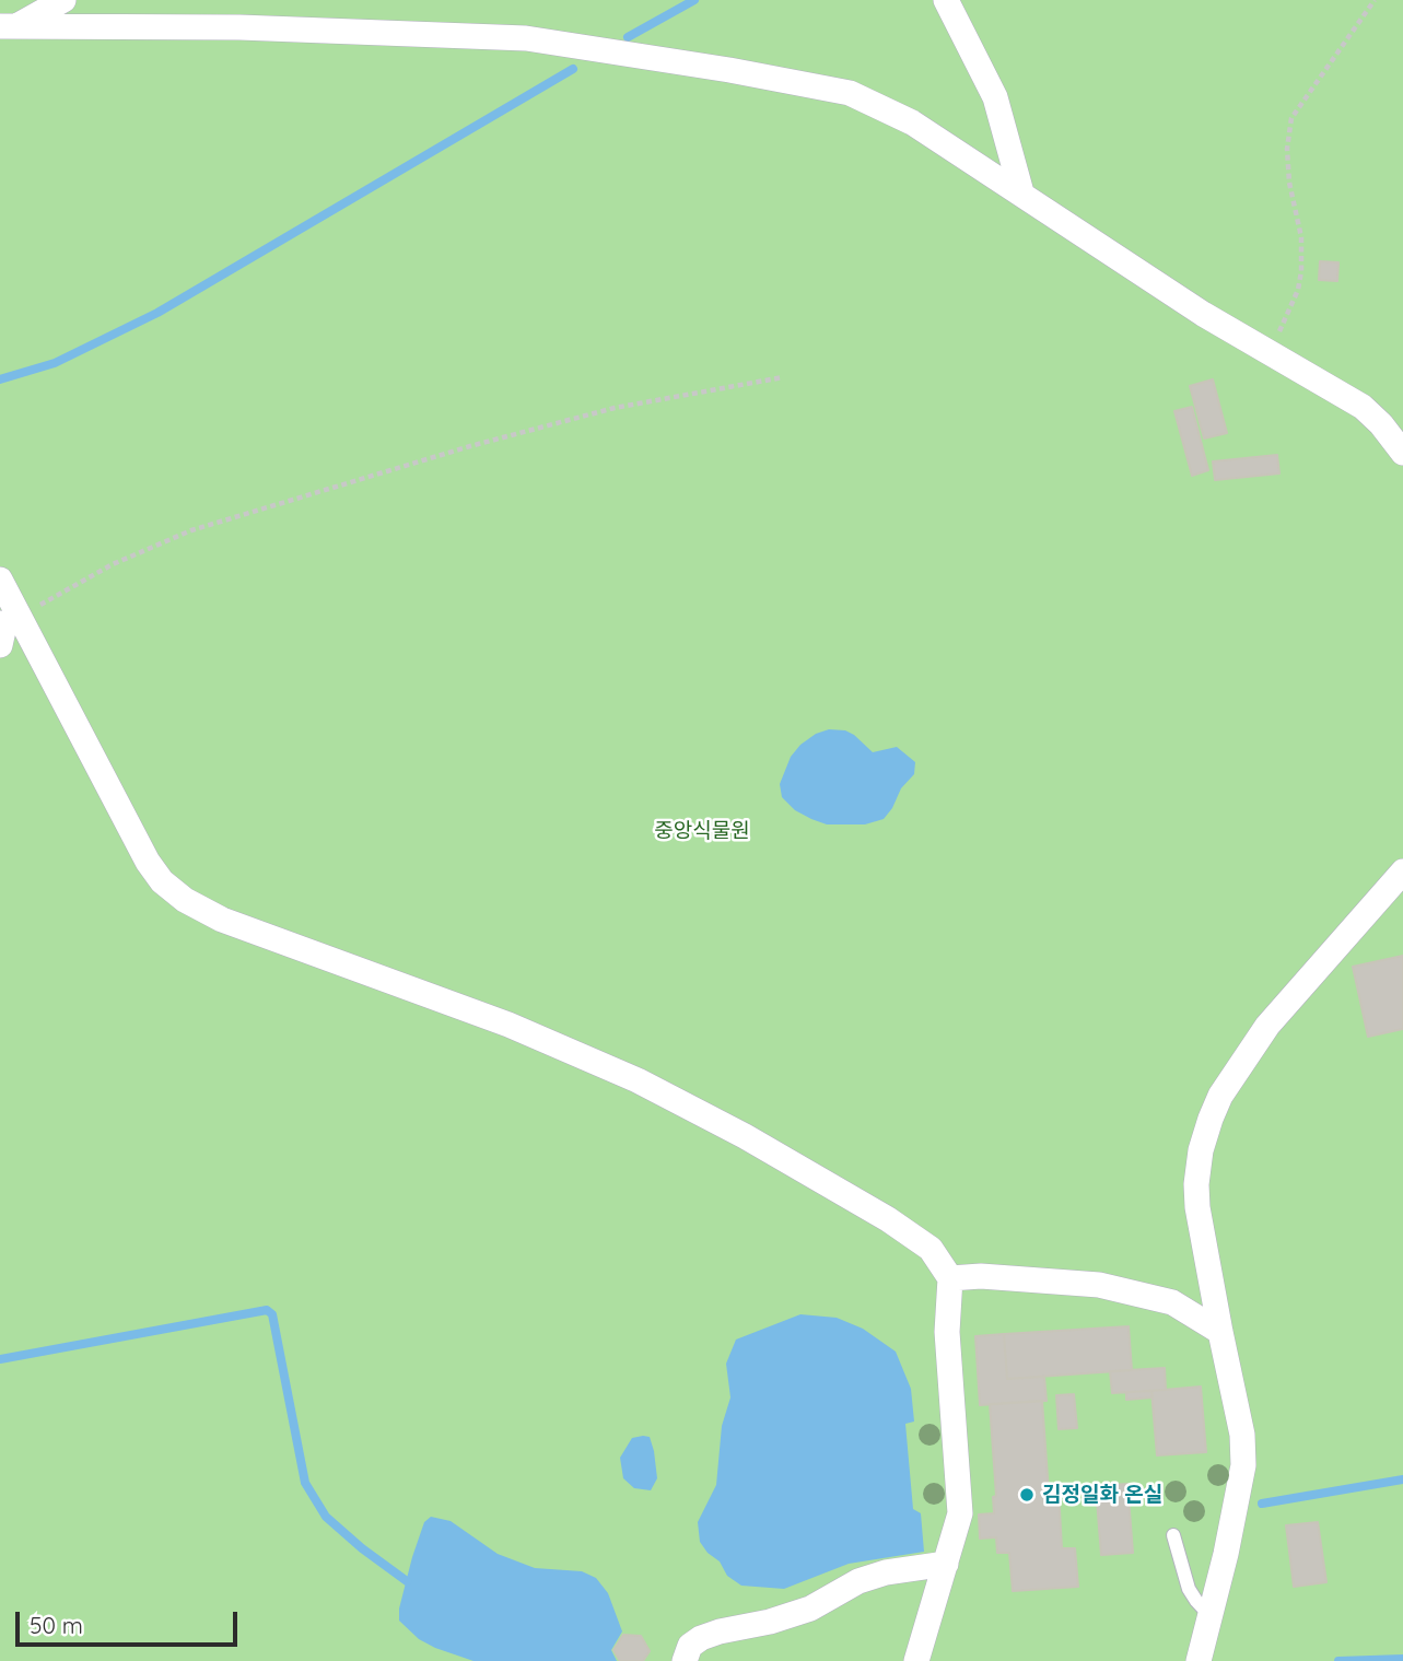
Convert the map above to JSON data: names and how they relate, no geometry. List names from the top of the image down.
{
  "parks": ["중앙식물원"],
  "places": ["김정일화 온실"],
  "scale_bar": "50 m"
}
